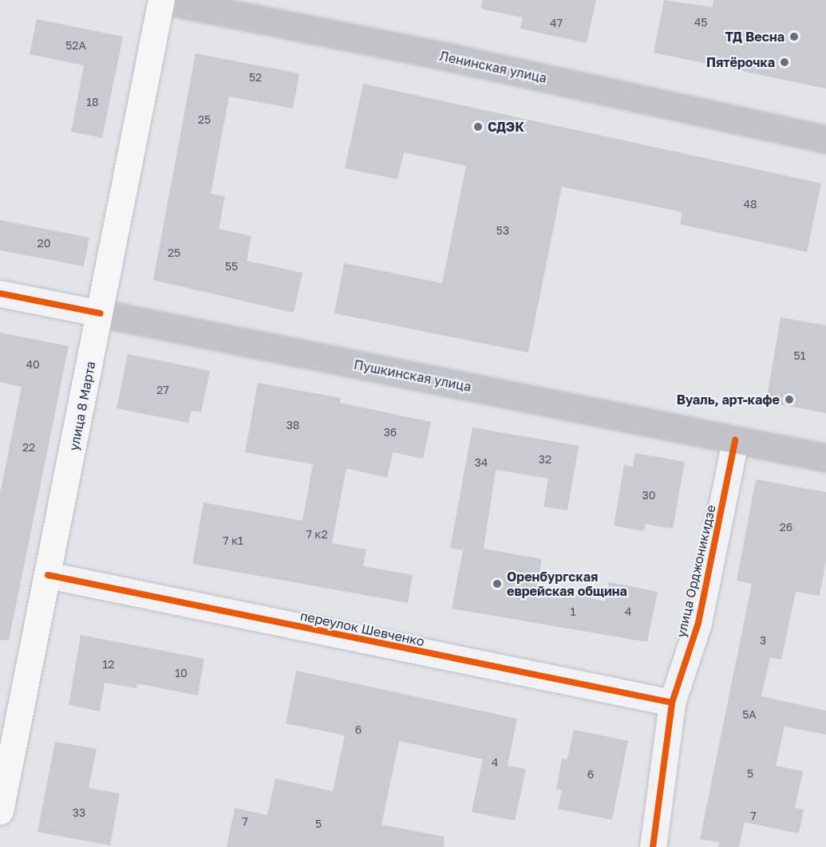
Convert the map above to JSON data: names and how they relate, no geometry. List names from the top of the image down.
{
  "streets": {
    "main road": ["Ленинская улица", "Пушкинская улица", "улица 8 Марта"],
    "street": ["улица Орджоникидзе", "переулок Шевченко"]
  },
  "crossings": [
    ["Ленинская улица", "улица 8 Марта"],
    ["Пушкинская улица", "улица 8 Марта"],
    ["Пушкинская улица", "улица Орджоникидзе"],
    ["улица 8 Марта", "переулок Шевченко"],
    ["улица Орджоникидзе", "переулок Шевченко"]
  ],
  "places": [
    "ТД Весна",
    "Пятёрочка",
    "СДЭК",
    "Вуаль, арт-кафе",
    "Оренбургская еврейская община"
  ],
  "house_numbers": [
    "45",
    "47",
    "52А",
    "52",
    "18",
    "25",
    "48",
    "53",
    "20",
    "25",
    "55",
    "51",
    "40",
    "27",
    "38",
    "36",
    "22",
    "32",
    "34",
    "30",
    "26",
    "7 к2",
    "7 к1",
    "1",
    "4",
    "3",
    "12",
    "10",
    "5А",
    "6",
    "4",
    "5",
    "6",
    "33",
    "7",
    "7",
    "5"
  ]
}
